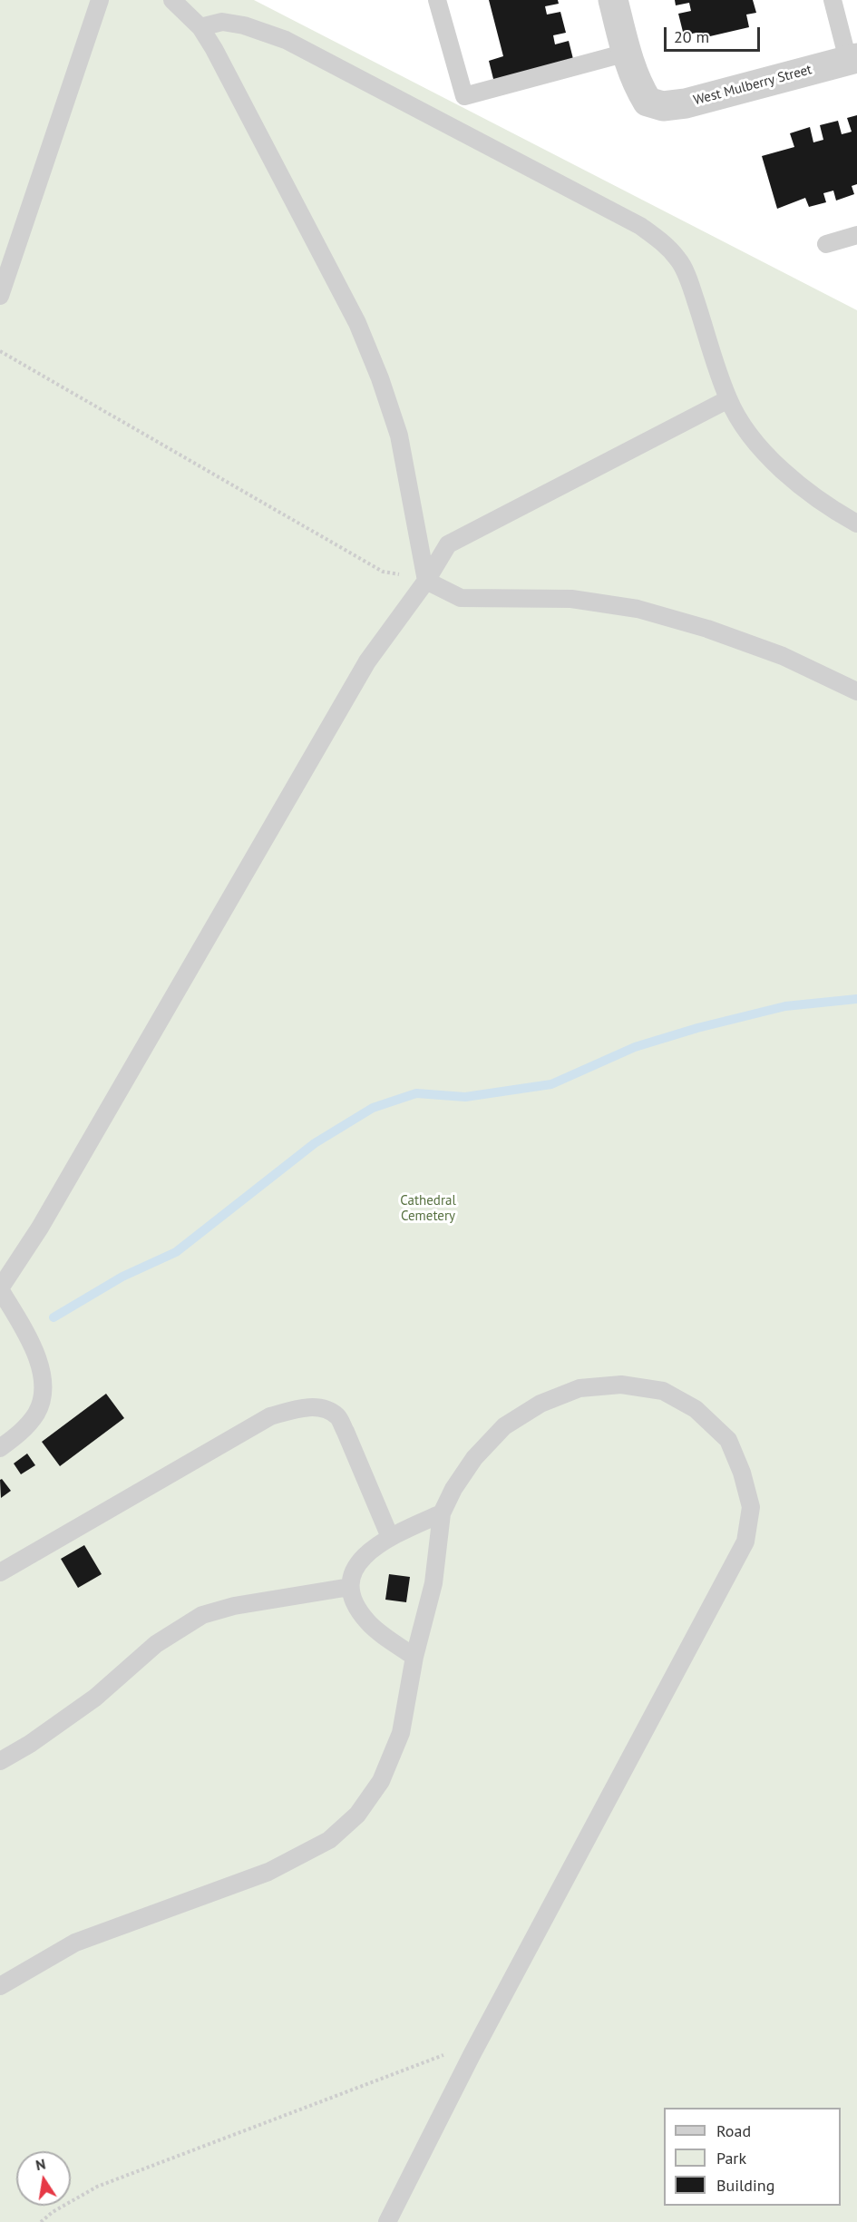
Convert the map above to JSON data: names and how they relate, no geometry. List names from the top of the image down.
{
  "streets": {
    "street": ["West Mulberry Street"]
  },
  "parks": ["Cathedral Cemetery"],
  "legend": ["Road", "Park", "Building"],
  "scale_bar": "20 m",
  "north": "top"
}
